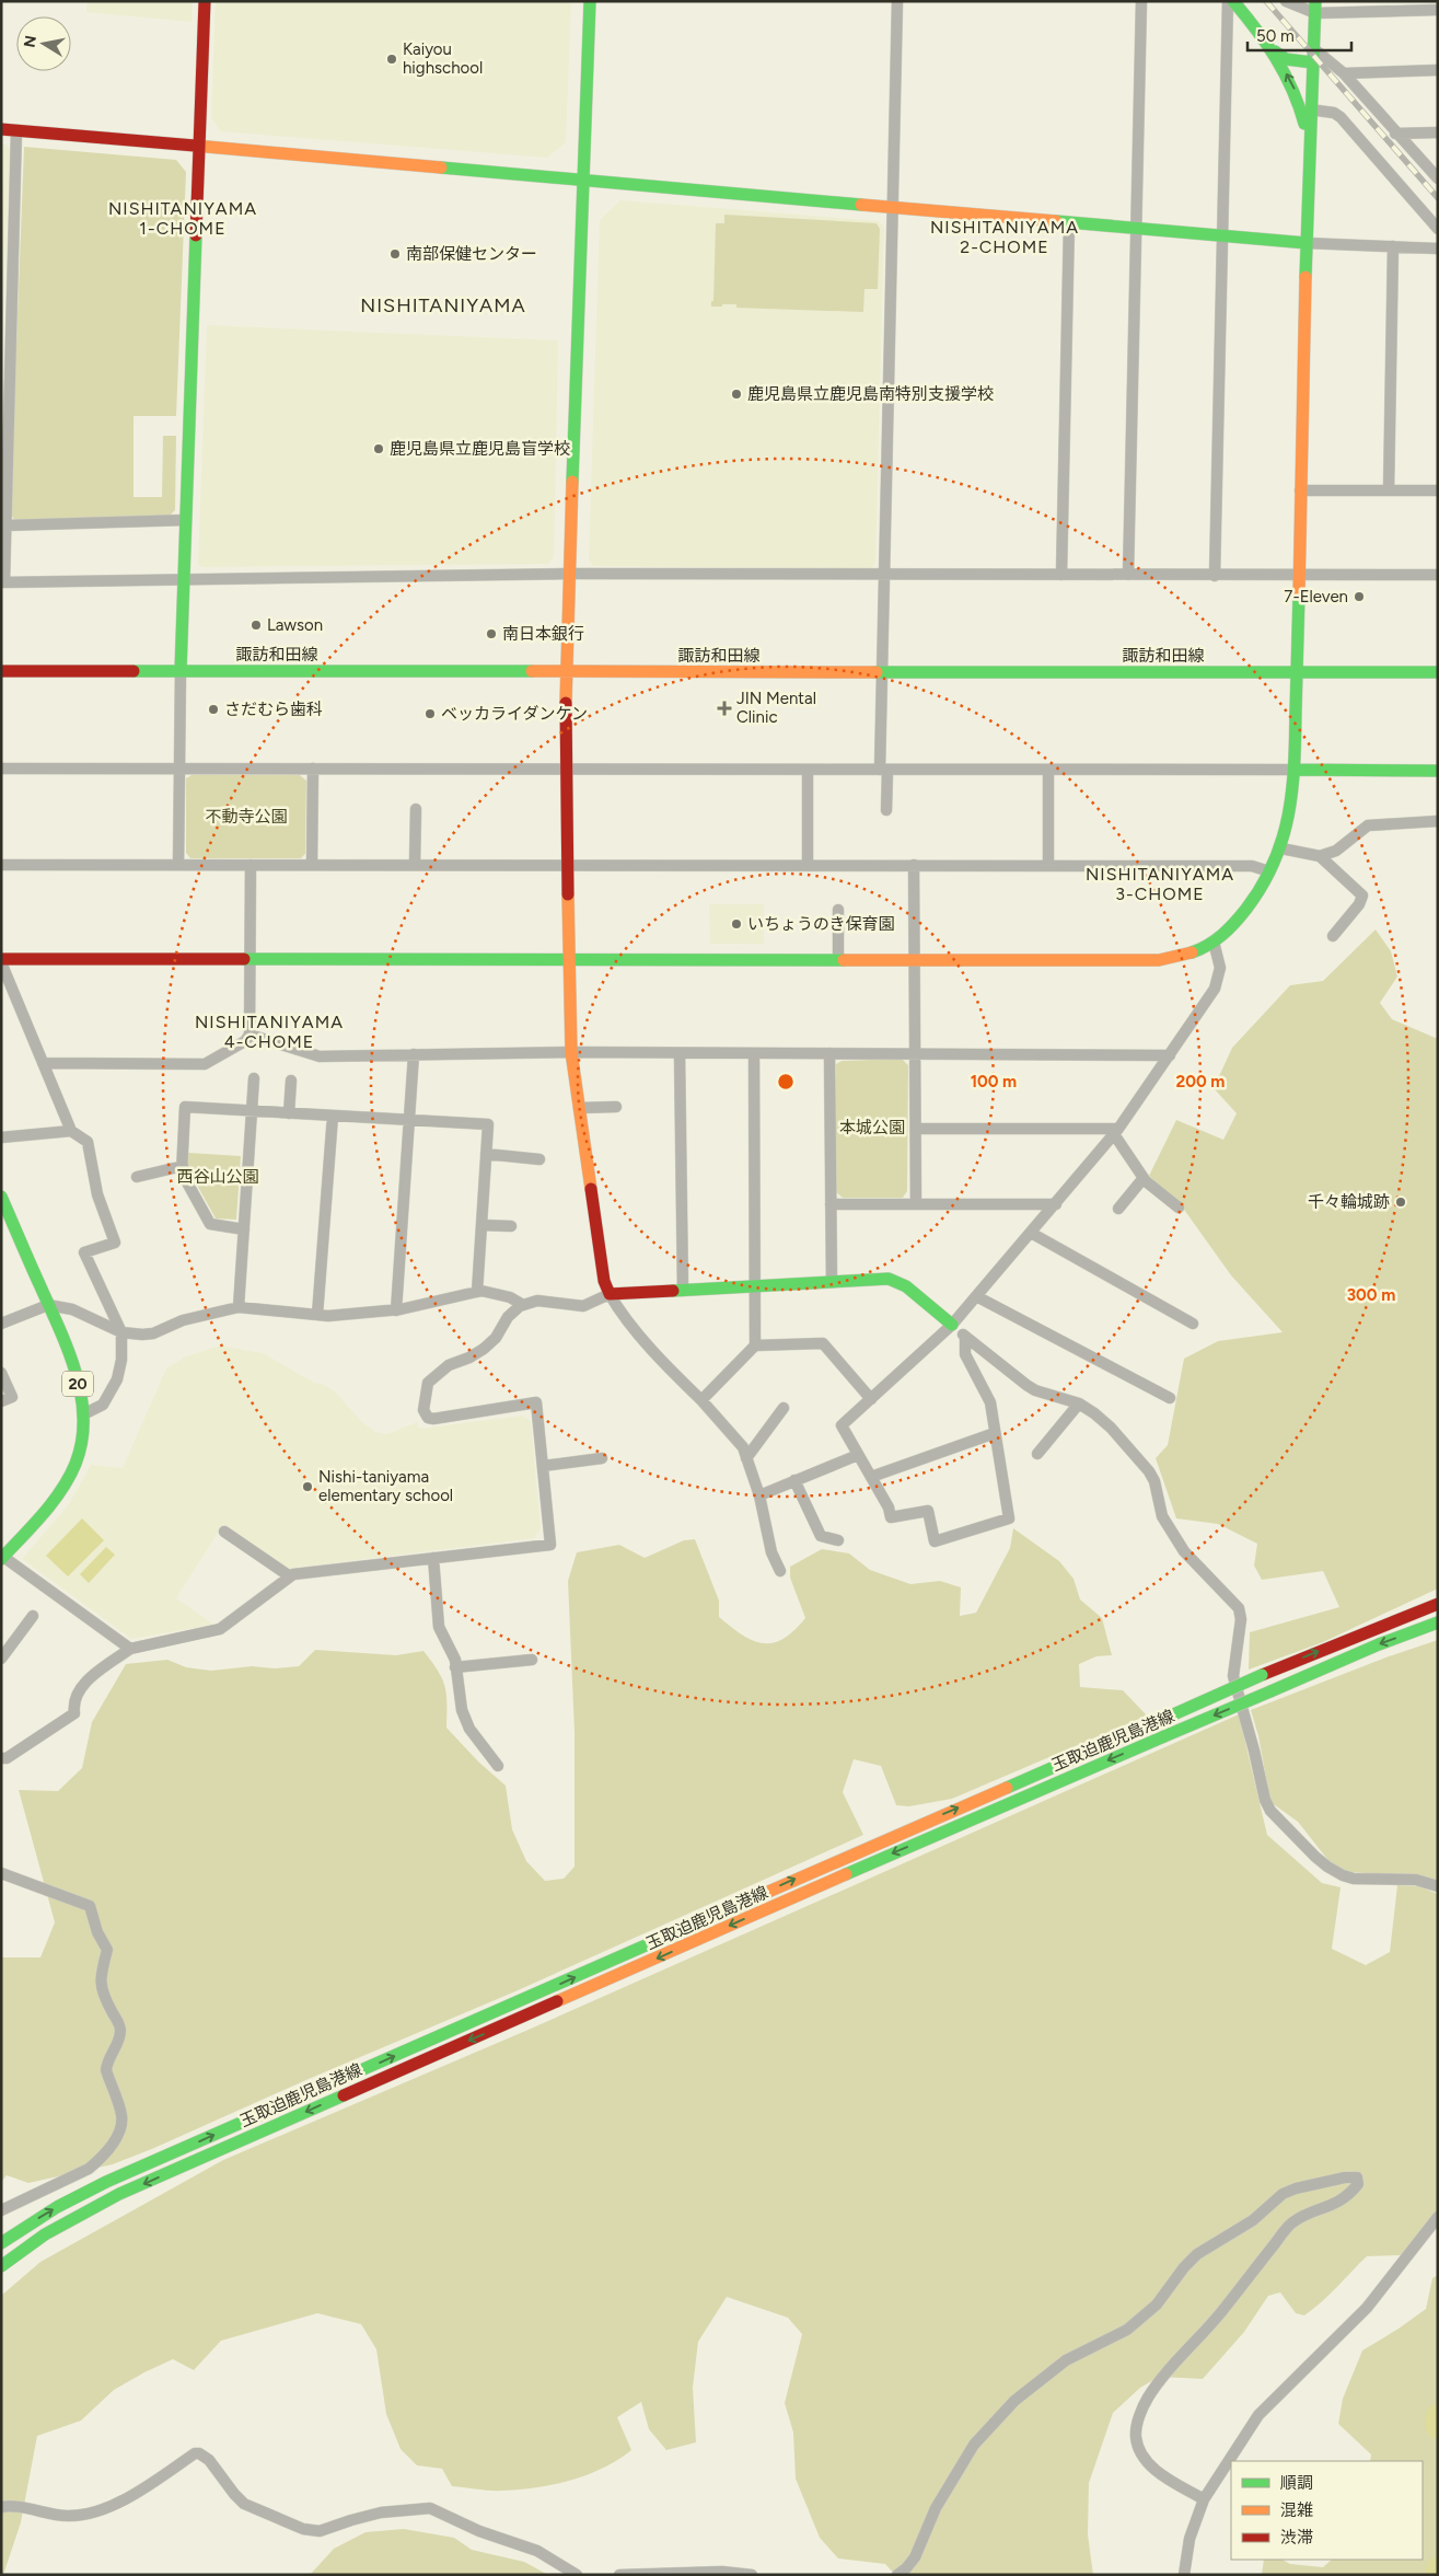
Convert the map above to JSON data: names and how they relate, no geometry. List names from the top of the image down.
{
  "streets": {
    "street": ["諏訪和田線", "20", "玉取迫鹿児島港線"]
  },
  "districts": [
    "NISHITANIYAMA 1-CHOME",
    "NISHITANIYAMA 2-CHOME",
    "NISHITANIYAMA",
    "NISHITANIYAMA 3-CHOME",
    "NISHITANIYAMA 4-CHOME"
  ],
  "parks": ["不動寺公園", "本城公園", "西谷山公園"],
  "places": {
    "other": [
      "Kaiyou highschool",
      "南部保健センター",
      "鹿児島県立鹿児島南特別支援学校",
      "鹿児島県立鹿児島盲学校",
      "7-Eleven",
      "Lawson",
      "南日本銀行",
      "さだむら歯科",
      "ベッカライダンケン",
      "いちょうのき保育園",
      "千々輪城跡",
      "Nishi-taniyama elementary school"
    ],
    "health": ["JIN Mental Clinic"]
  },
  "legend": ["順調", "混雑", "渋滞"],
  "scale_bar": "50 m",
  "north": "left",
  "rings": ["100 m", "200 m", "300 m"]
}
